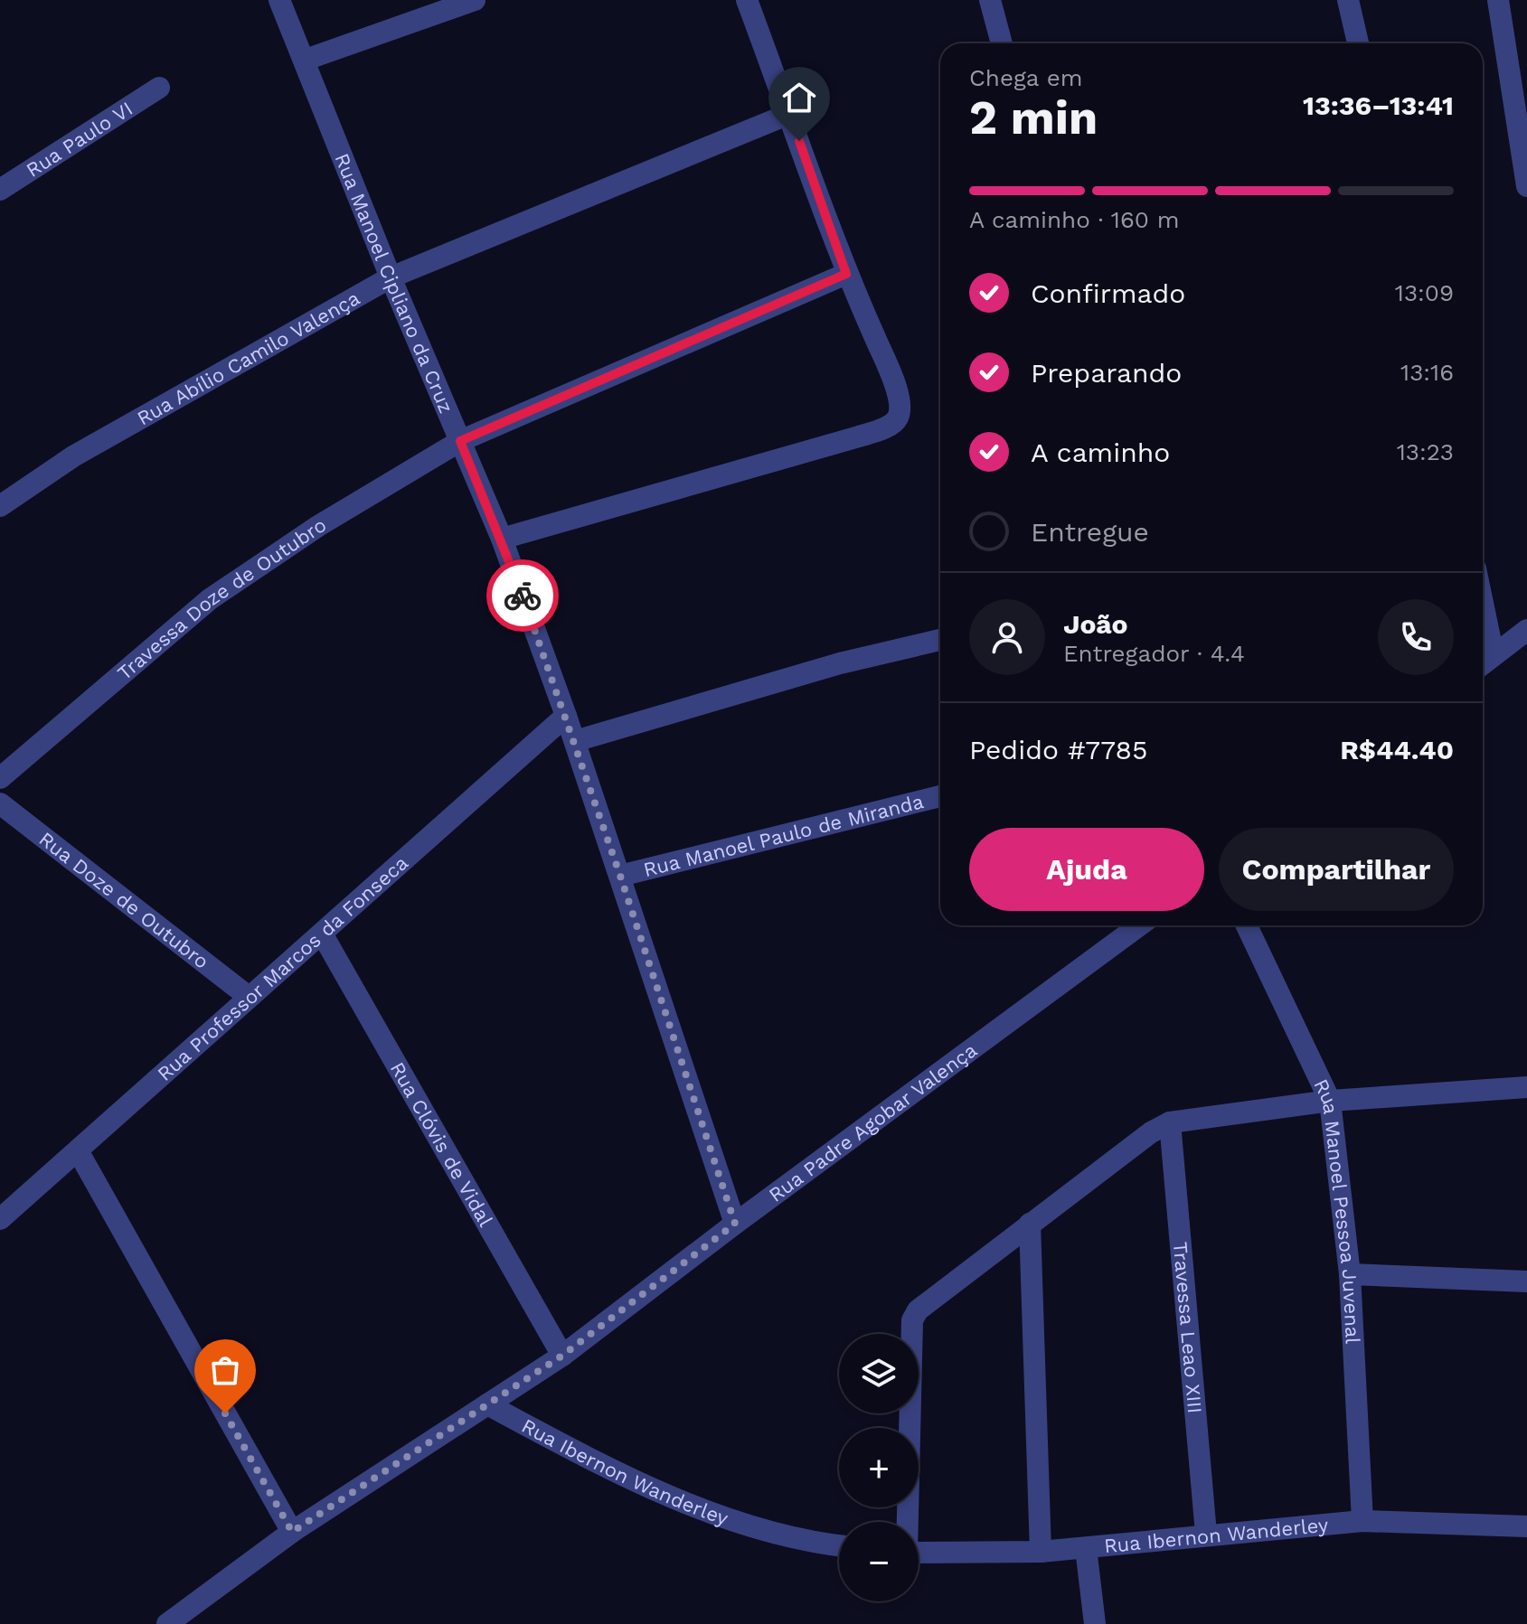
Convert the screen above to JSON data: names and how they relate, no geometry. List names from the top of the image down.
{
  "streets": {
    "street": [
      "Rua Paulo VI",
      "Rua Manoel Cipliano da Cruz",
      "Rua Abílio Camilo Valença",
      "Travessa Doze de Outubro",
      "Rua Manoel Paulo de Miranda",
      "Rua Doze de Outubro",
      "Rua Professor Marcos da Fonseca",
      "Rua Padre Agobar Valença",
      "Rua Clóvis de Vidal",
      "Rua Manoel Pessoa Juvenal",
      "Travessa Leao XIII",
      "Rua Ibernon Wanderley"
    ]
  },
  "crossings": [
    ["Rua Manoel Cipliano da Cruz", "Rua Abílio Camilo Valença"],
    ["Rua Manoel Cipliano da Cruz", "Travessa Doze de Outubro"],
    ["Rua Manoel Cipliano da Cruz", "Rua Manoel Paulo de Miranda"],
    ["Rua Manoel Cipliano da Cruz", "Rua Professor Marcos da Fonseca"],
    ["Rua Manoel Cipliano da Cruz", "Rua Padre Agobar Valença"],
    ["Rua Doze de Outubro", "Rua Professor Marcos da Fonseca"],
    ["Rua Professor Marcos da Fonseca", "Rua Clóvis de Vidal"],
    ["Rua Padre Agobar Valença", "Rua Clóvis de Vidal"],
    ["Rua Padre Agobar Valença", "Rua Ibernon Wanderley"],
    ["Rua Manoel Pessoa Juvenal", "Rua Ibernon Wanderley"],
    ["Travessa Leao XIII", "Rua Ibernon Wanderley"]
  ],
  "page": {
    "heading": ["2 min", "Chega em", "13:36–13:41"],
    "panel": [
      "João",
      "Entregador · 4.4",
      "Pedido #7785",
      "R$44.40"
    ],
    "bar": "A caminho · 160 m",
    "list": [
      ["Confirmado", "13:09"],
      ["Preparando", "13:16"],
      ["A caminho", "13:23"],
      "Entregue"
    ],
    "buttons": ["Ajuda", "Compartilhar"],
    "map_buttons": ["+", "−"]
  }
}
